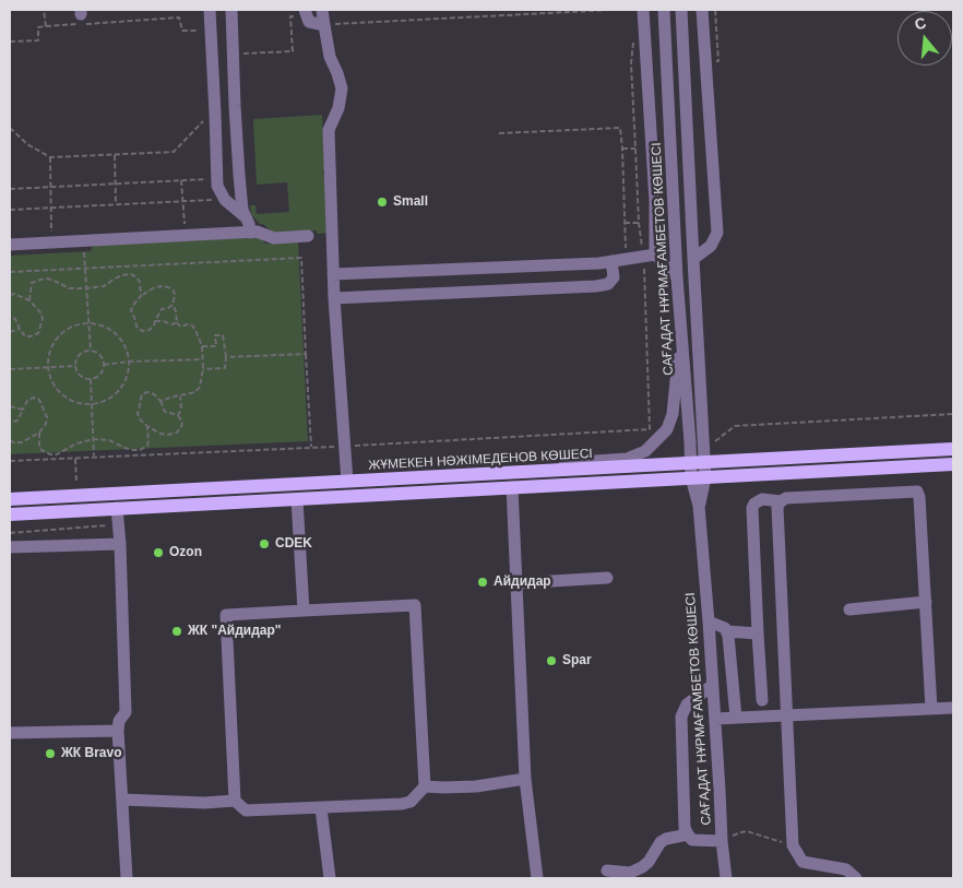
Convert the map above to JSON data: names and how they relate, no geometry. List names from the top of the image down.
{
  "streets": {
    "main road": ["ЖҰМЕКЕН НӘЖІМЕДЕНОВ КӨШЕСІ"],
    "street": ["САҒАДАТ НҰРМАҒАМБЕТОВ КӨШЕСІ"]
  },
  "crossings": [
    ["САҒАДАТ НҰРМАҒАМБЕТОВ КӨШЕСІ", "ЖҰМЕКЕН НӘЖІМЕДЕНОВ КӨШЕСІ"]
  ],
  "places": [
    "Small",
    "CDEK",
    "Ozon",
    "Айдидар",
    "ЖК \"Айдидар\"",
    "Spar",
    "ЖК Bravo"
  ],
  "north": "top"
}
